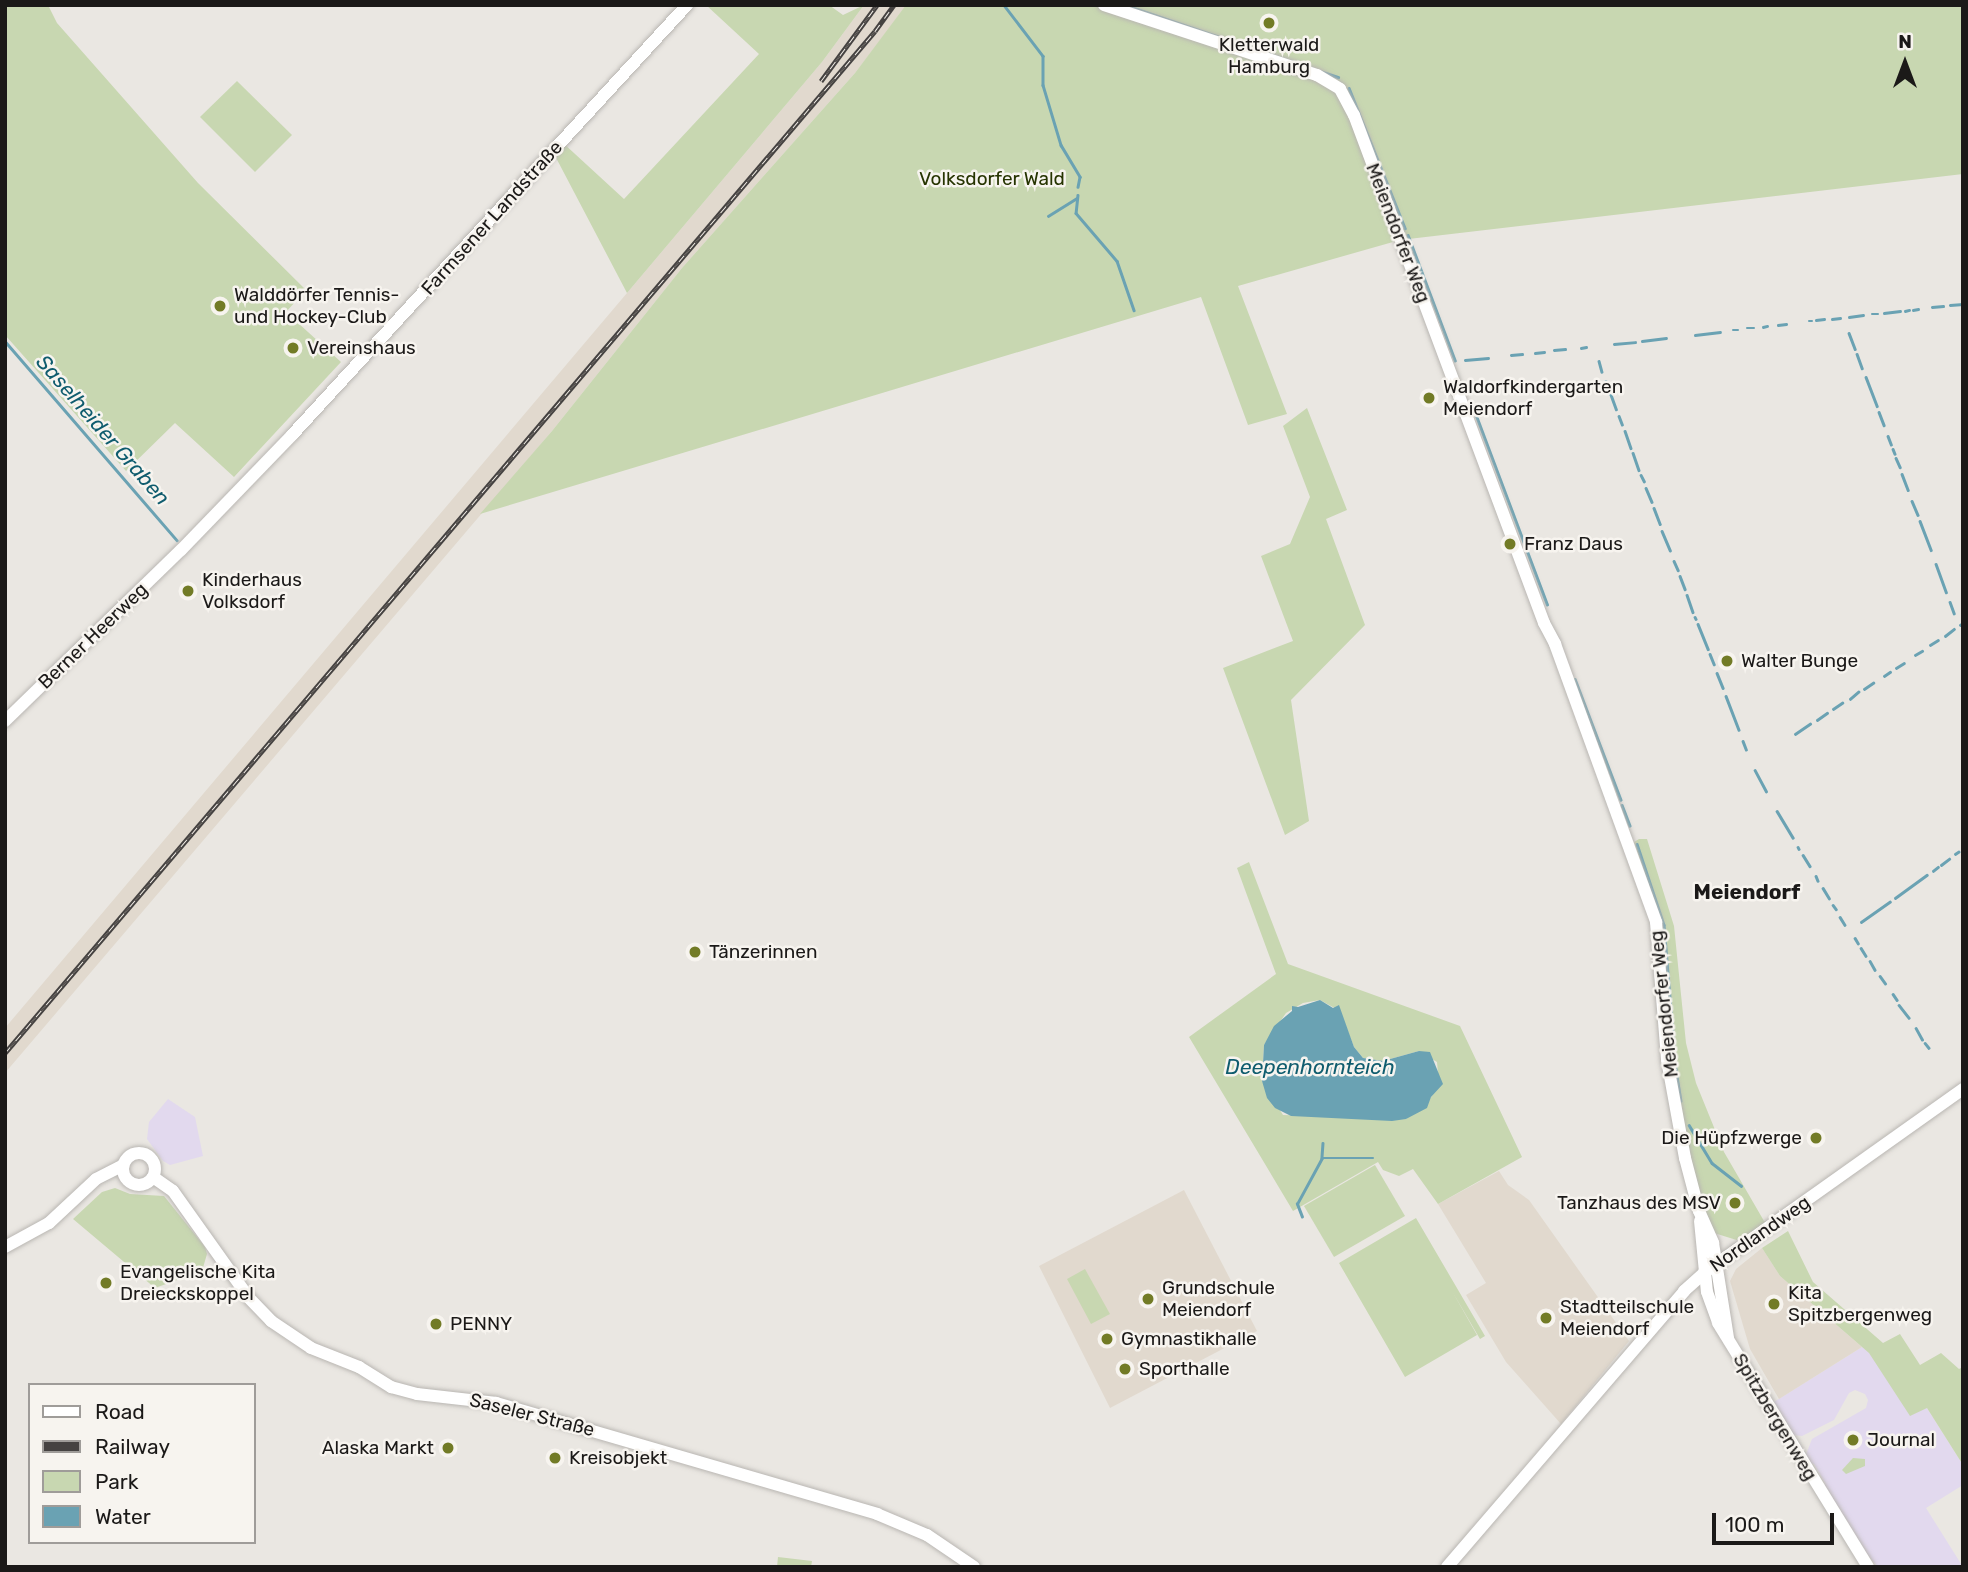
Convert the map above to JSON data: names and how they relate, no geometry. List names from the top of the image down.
{
  "streets": {
    "street": [
      "Farmsener Landstraße",
      "Meiendorfer Weg",
      "Berner Heerweg",
      "Nordlandweg",
      "Saseler Straße",
      "Spitzbergenweg"
    ]
  },
  "crossings": [
    ["Farmsener Landstraße", "Berner Heerweg"],
    ["Meiendorfer Weg", "Spitzbergenweg"],
    ["Nordlandweg", "Spitzbergenweg"]
  ],
  "districts": ["Meiendorf"],
  "water": ["Saselheider Graben", "Deepenhornteich"],
  "parks": ["Volksdorfer Wald"],
  "places": [
    "Kletterwald Hamburg",
    "Walddörfer Tennis- und Hockey-Club",
    "Vereinshaus",
    "Waldorfkindergarten Meiendorf",
    "Franz Daus",
    "Kinderhaus Volksdorf",
    "Walter Bunge",
    "Tänzerinnen",
    "Die Hüpfzwerge",
    "Tanzhaus des MSV",
    "Evangelische Kita Dreieckskoppel",
    "Grundschule Meiendorf",
    "Kita Spitzbergenweg",
    "Stadtteilschule Meiendorf",
    "PENNY",
    "Gymnastikhalle",
    "Sporthalle",
    "Journal",
    "Alaska Markt",
    "Kreisobjekt"
  ],
  "legend": [
    "Road",
    "Railway",
    "Park",
    "Water"
  ],
  "scale_bar": "100 m",
  "north": "top"
}
